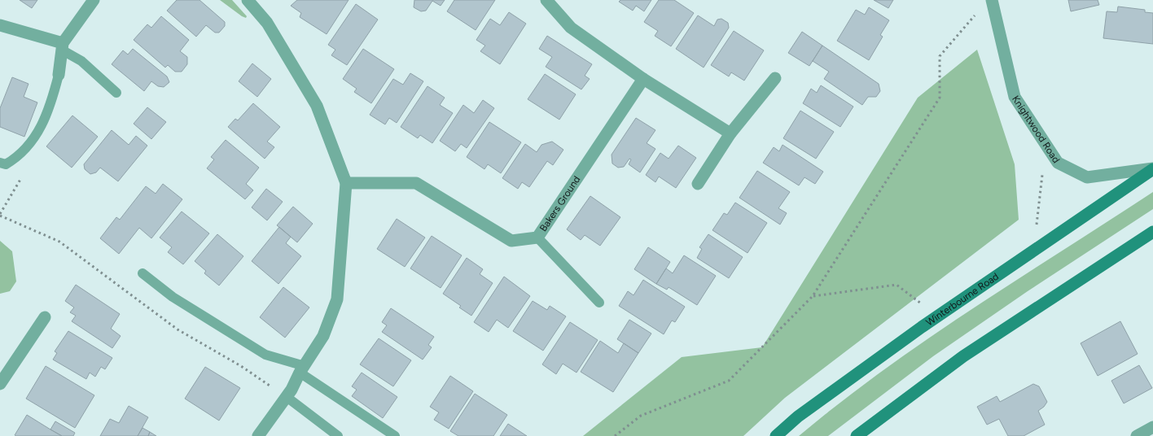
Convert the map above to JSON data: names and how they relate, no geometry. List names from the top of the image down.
{
  "streets": {
    "main road": ["Winterbourne Road"],
    "street": ["Knightwood Road", "Bakers Ground"]
  },
  "crossings": [
    ["Knightwood Road", "Winterbourne Road"]
  ]
}
